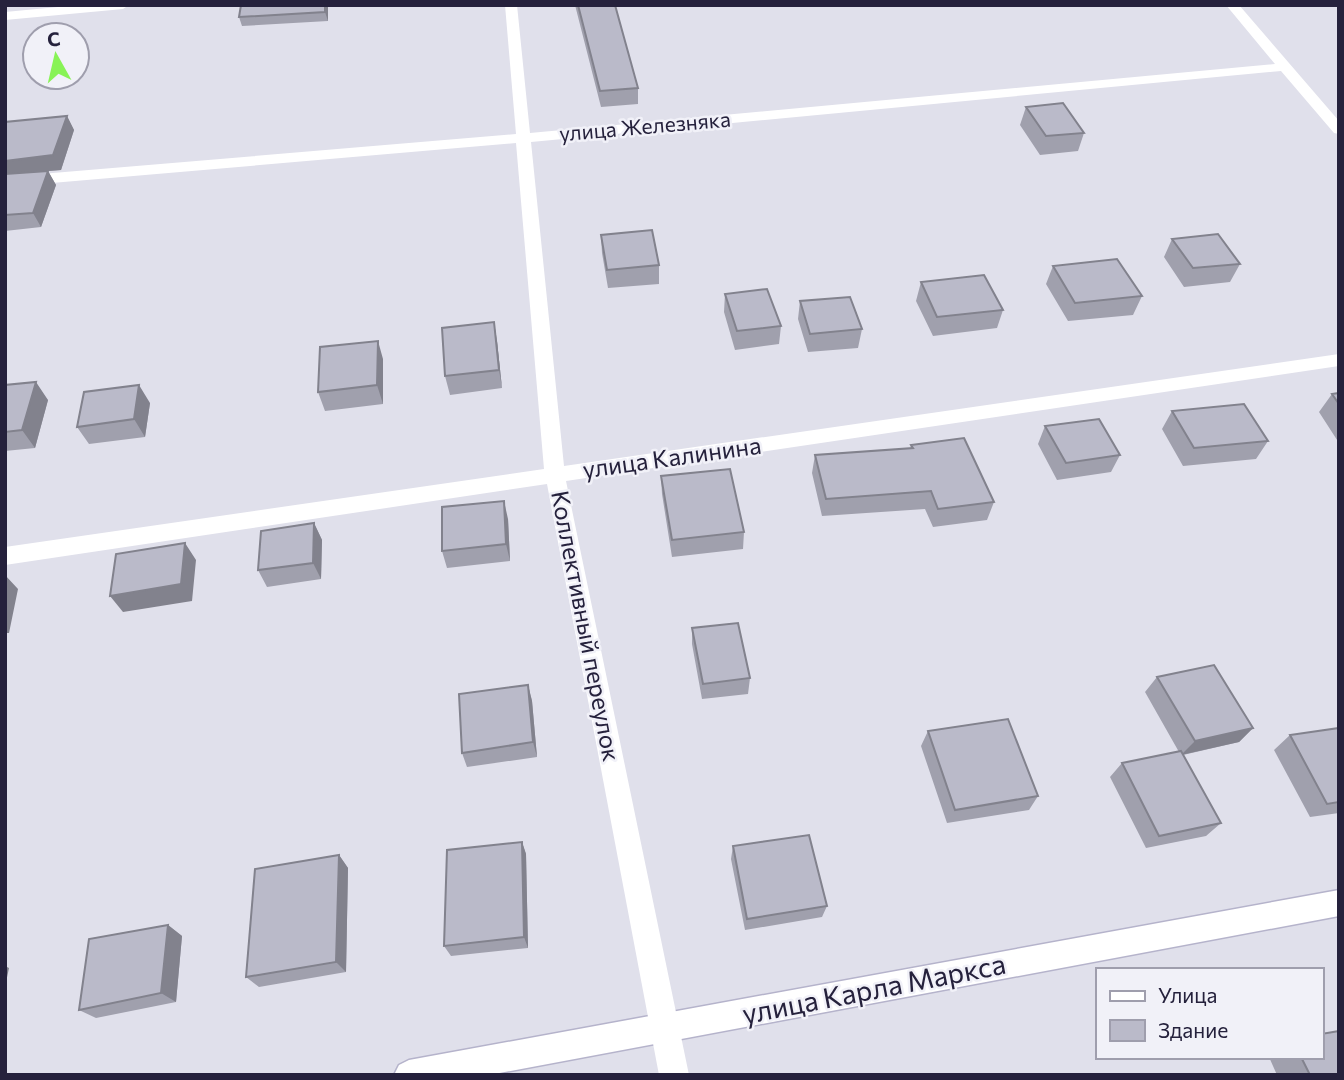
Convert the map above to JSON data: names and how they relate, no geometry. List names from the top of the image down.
{
  "streets": {
    "street": [
      "улица Железняка",
      "улица Калинина",
      "Коллективный переулок",
      "улица Карла Маркса"
    ]
  },
  "crossings": [
    ["улица Железняка", "Коллективный переулок"],
    ["улица Калинина", "Коллективный переулок"],
    ["Коллективный переулок", "улица Карла Маркса"]
  ],
  "legend": ["Улица", "Здание"],
  "north": "top"
}
